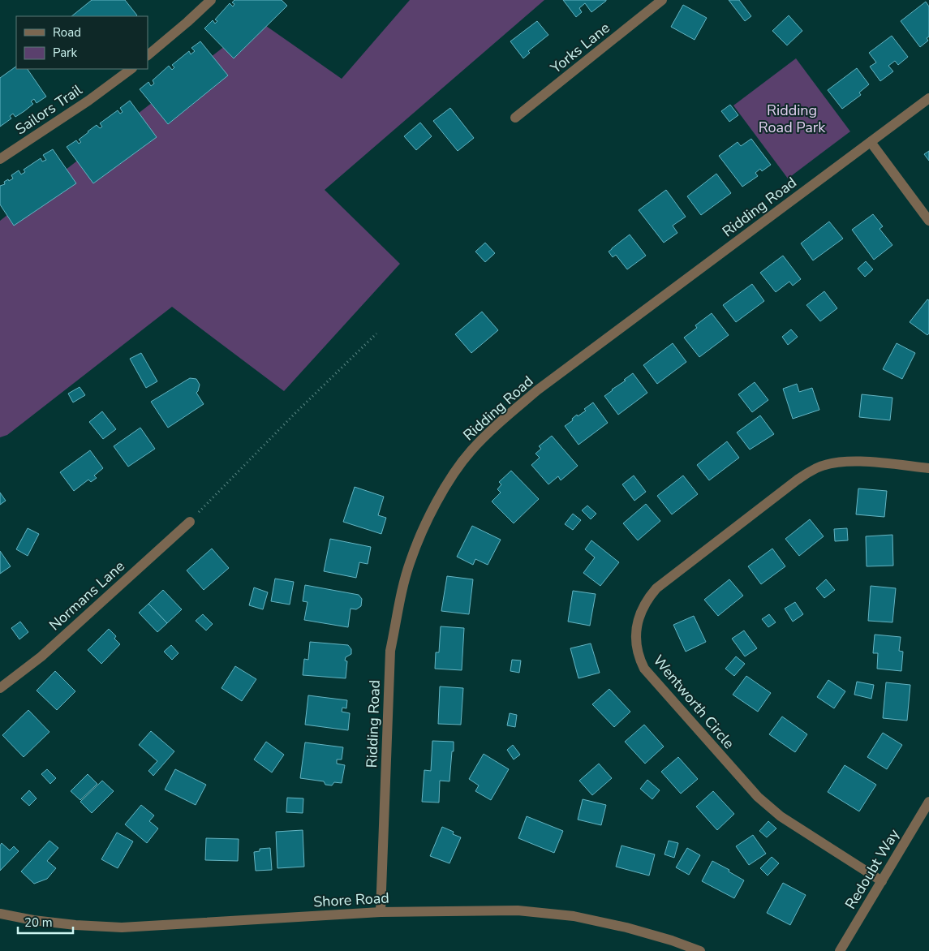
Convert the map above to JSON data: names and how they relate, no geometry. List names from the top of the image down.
{
  "streets": {
    "street": [
      "Yorks Lane",
      "Sailors Trail",
      "Ridding Road",
      "Normans Lane",
      "Wentworth Circle",
      "Redoubt Way",
      "Shore Road"
    ]
  },
  "crossings": [
    ["Ridding Road", "Shore Road"],
    ["Wentworth Circle", "Redoubt Way"]
  ],
  "parks": ["Ridding Road Park"],
  "legend": ["Road", "Park"],
  "scale_bar": "20 m"
}
